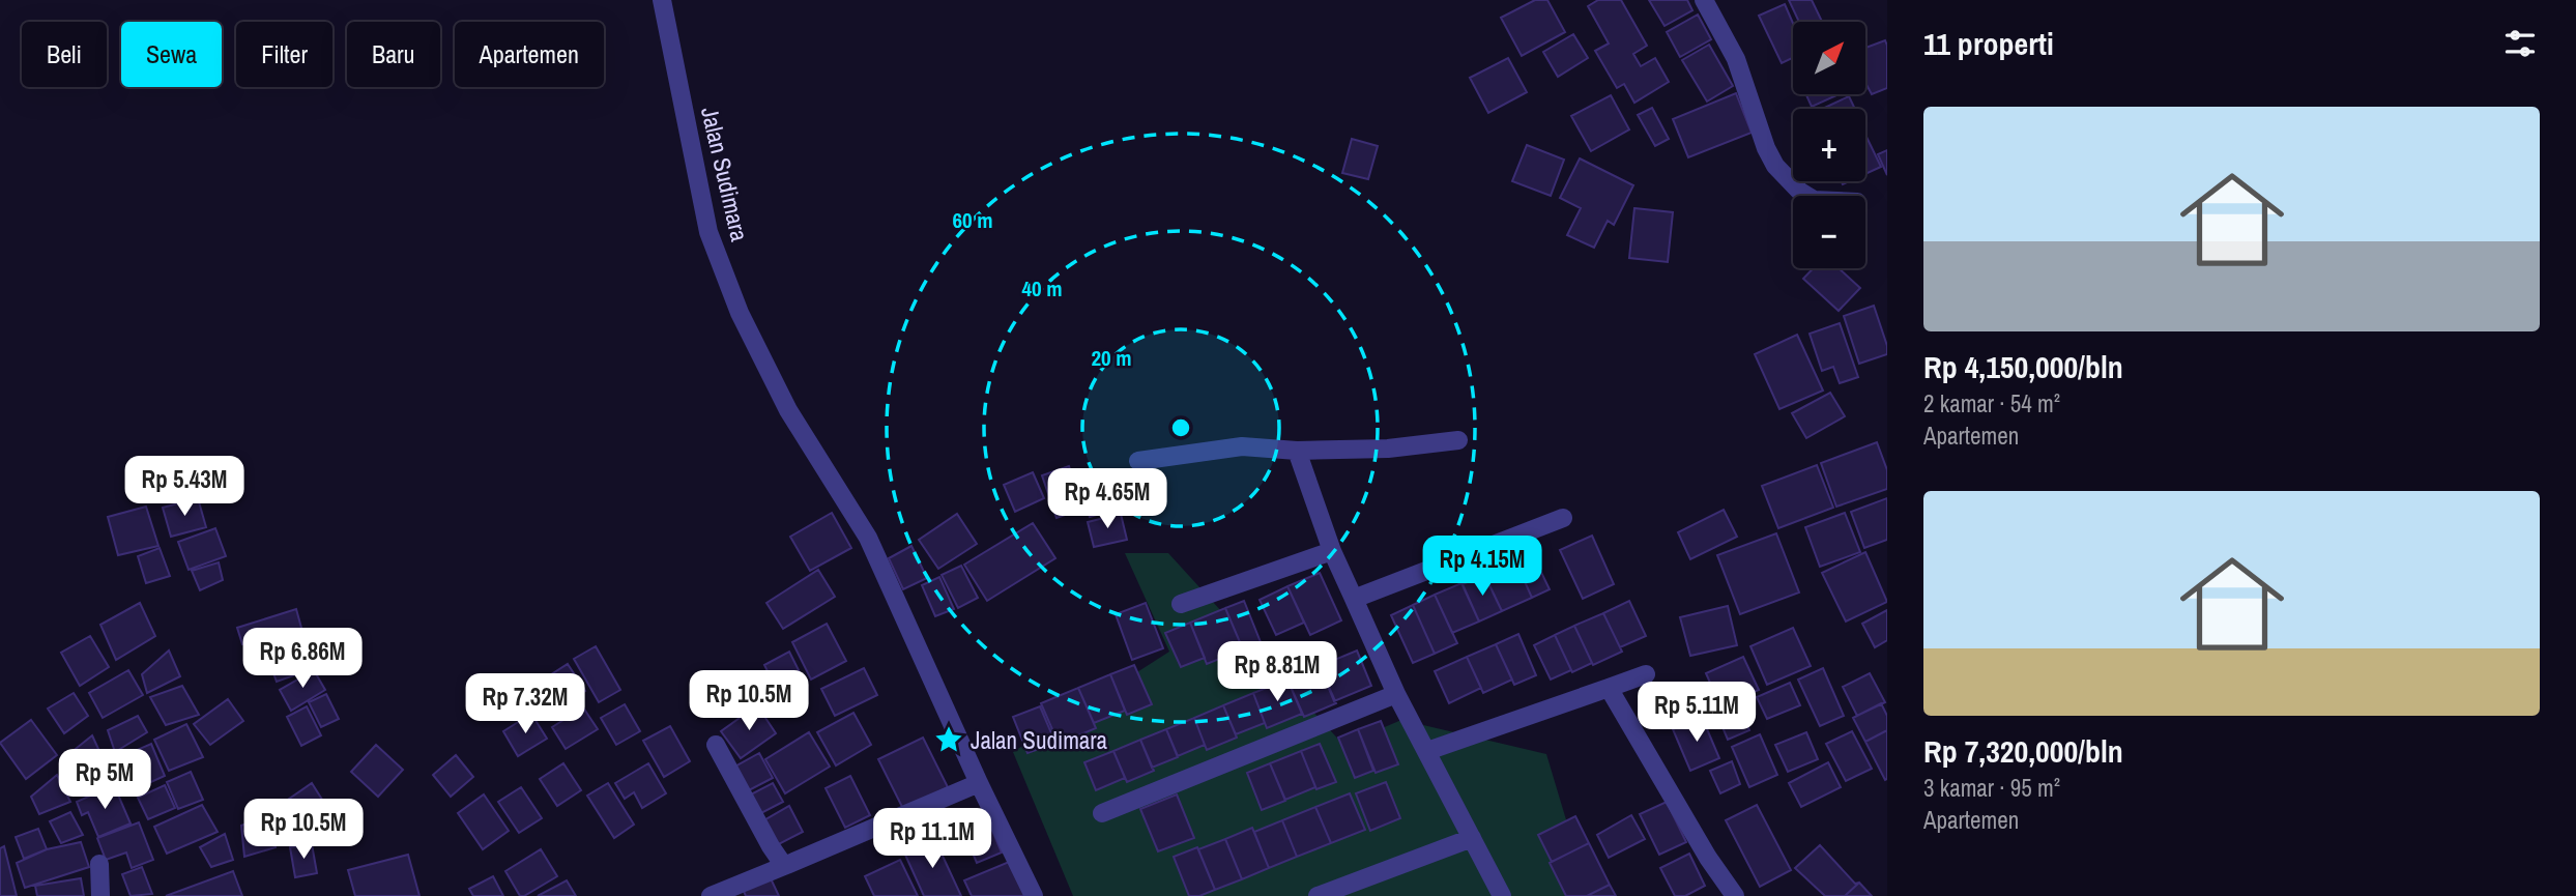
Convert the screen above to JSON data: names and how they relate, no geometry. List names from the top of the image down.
{
  "streets": {
    "street": ["Jalan Sudimara"]
  },
  "places": {
    "place": ["Jalan Sudimara"]
  },
  "north": "top right",
  "page": {
    "heading": "11 properti",
    "map_buttons": ["+", "−"],
    "chip": [
      "Beli",
      "Sewa",
      "Filter",
      "Baru",
      "Apartemen"
    ],
    "list": [
      {
        "name": "Rp 4,150,000/bln",
        "note": "2 kamar · 54 m² · Apartemen"
      },
      {
        "name": "Rp 7,320,000/bln",
        "note": "3 kamar · 95 m² · Apartemen"
      }
    ],
    "price": [
      "Rp 5.43M",
      "Rp 4.65M",
      "Rp 4.15M",
      "Rp 6.86M",
      "Rp 8.81M",
      "Rp 10.5M",
      "Rp 7.32M",
      "Rp 5.11M",
      "Rp 5M",
      "Rp 10.5M",
      "Rp 11.1M"
    ]
  },
  "rings": ["60 m", "40 m", "20 m"]
}
